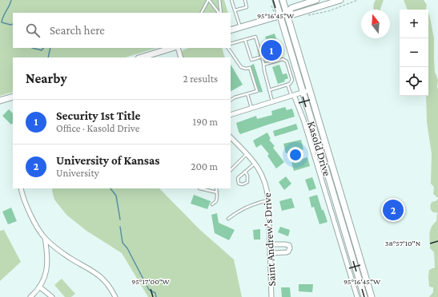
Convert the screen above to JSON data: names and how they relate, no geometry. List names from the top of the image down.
{
  "streets": {
    "main road": ["Kasold Drive"],
    "street": ["Saint Andrew's Drive"]
  },
  "north": "top",
  "page": {
    "map_buttons": ["+", "−"],
    "search": "Search here",
    "pins": ["1", "2"],
    "heading": ["Nearby", "2 results"],
    "list": [
      {
        "mark": "1",
        "name": "Security 1st Title",
        "note": "Office · Kasold Drive",
        "value": "190 m"
      },
      {
        "mark": "2",
        "name": "University of Kansas",
        "note": "University",
        "value": "200 m"
      }
    ]
  },
  "coordinates": ["95°16'45\"W", "38°57'10\"N", "95°17'00\"W"]
}
